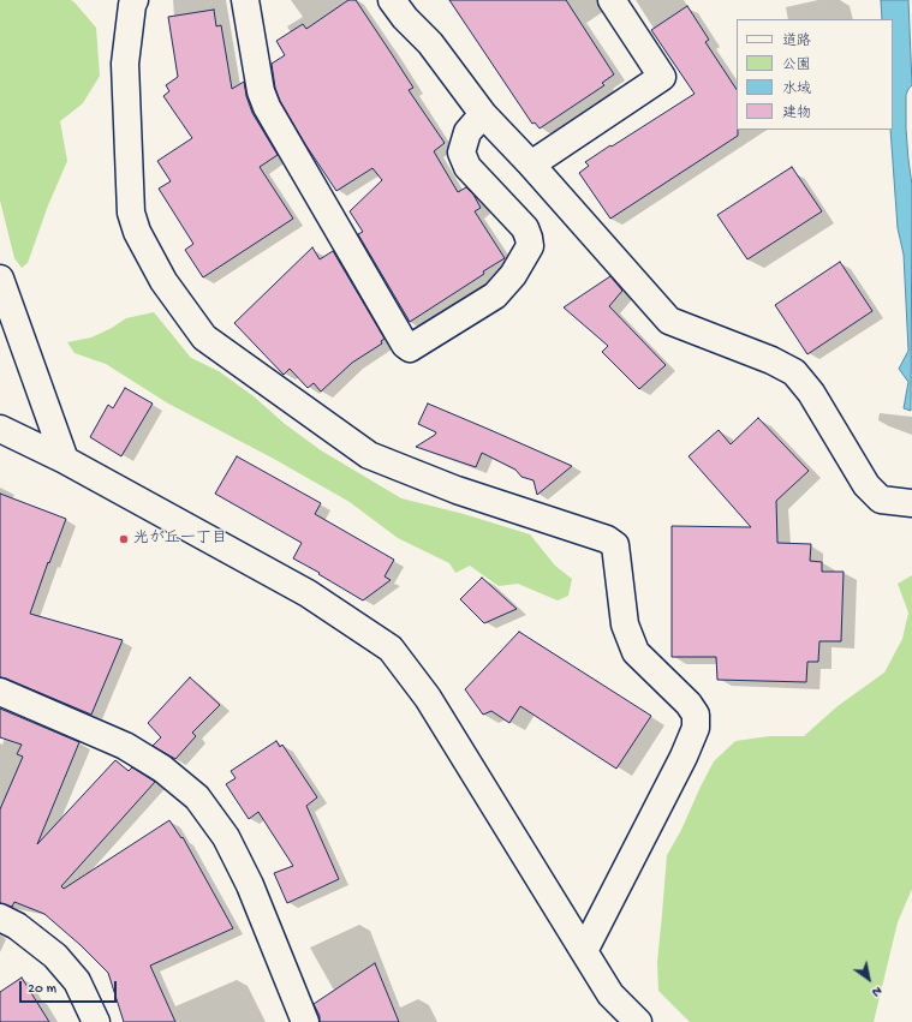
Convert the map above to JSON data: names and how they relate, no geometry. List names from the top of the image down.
{
  "places": ["光が丘一丁目"],
  "legend": [
    "道路",
    "公園",
    "水域",
    "建物"
  ],
  "scale_bar": "20 m",
  "north": "bottom right"
}
